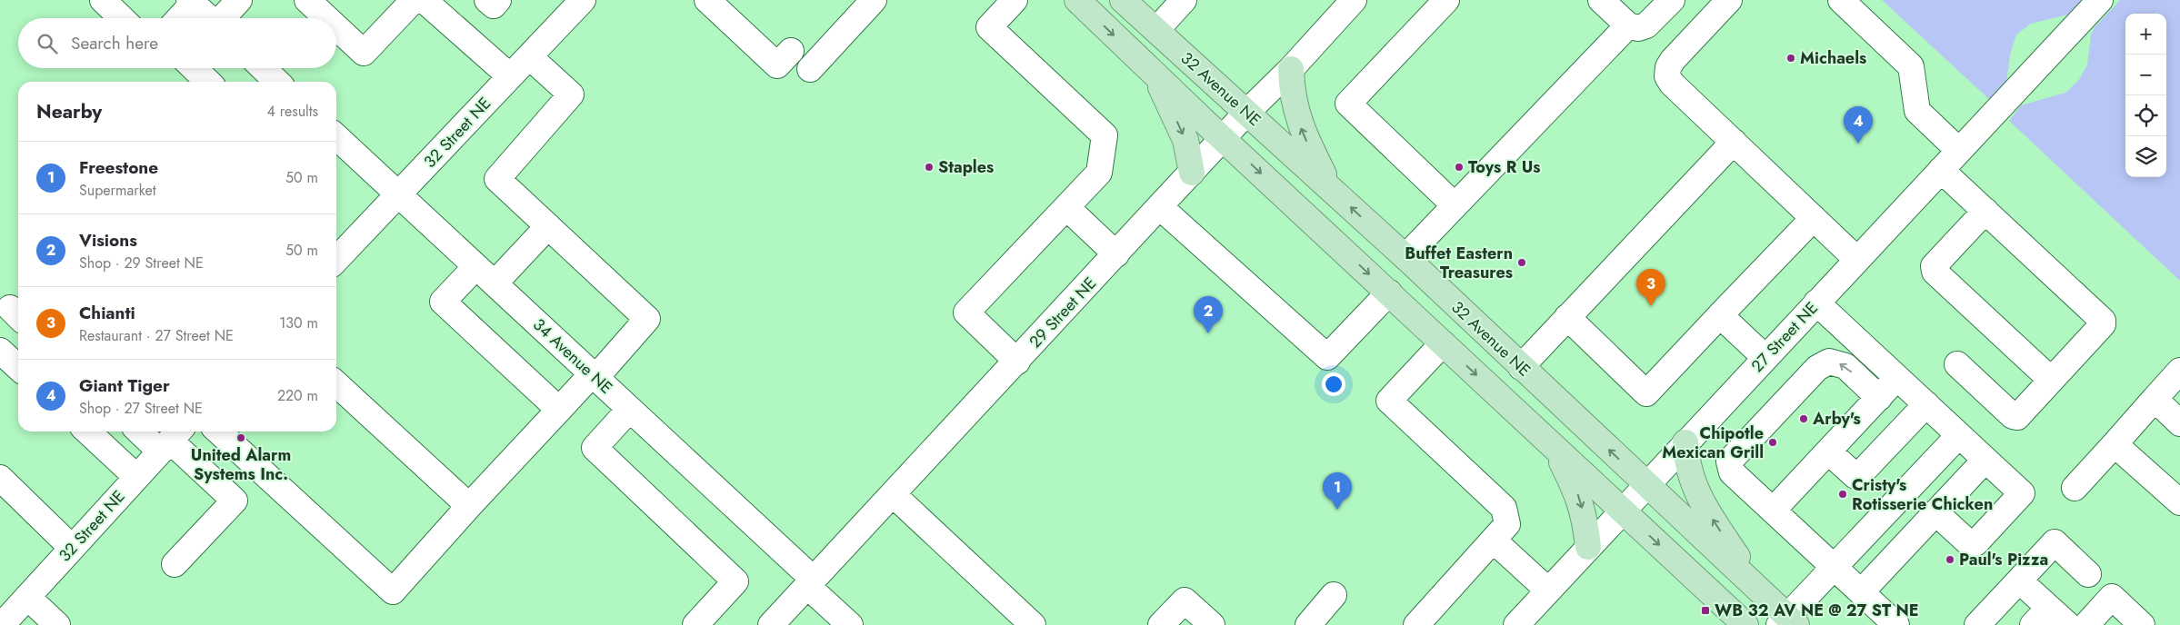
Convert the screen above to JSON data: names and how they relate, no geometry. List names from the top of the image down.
{
  "streets": {
    "main road": ["32 Avenue NE"],
    "street": [
      "32 Street NE",
      "29 Street NE",
      "27 Street NE",
      "34 Avenue NE"
    ]
  },
  "crossings": [
    ["32 Avenue NE", "29 Street NE"],
    ["32 Avenue NE", "27 Street NE"],
    ["32 Street NE", "34 Avenue NE"],
    ["29 Street NE", "34 Avenue NE"]
  ],
  "places": {
    "other": [
      "Michaels",
      "Staples",
      "Toys R Us",
      "Buffet Eastern Treasures",
      "Arby's",
      "United Alarm Systems Inc.",
      "Chipotle Mexican Grill",
      "Cristy's Rotisserie Chicken",
      "Paul's Pizza"
    ],
    "transit": ["WB 32 AV NE @ 27 ST NE"]
  },
  "page": {
    "map_buttons": ["+", "−"],
    "search": "Search here",
    "heading": ["Nearby", "4 results"],
    "pins": [
      "4",
      "3",
      "2",
      "1"
    ],
    "list": [
      {
        "mark": "1",
        "name": "Freestone",
        "note": "Supermarket",
        "value": "50 m"
      },
      {
        "mark": "2",
        "name": "Visions",
        "note": "Shop · 29 Street NE",
        "value": "50 m"
      },
      {
        "mark": "3",
        "name": "Chianti",
        "note": "Restaurant · 27 Street NE",
        "value": "130 m"
      },
      {
        "mark": "4",
        "name": "Giant Tiger",
        "note": "Shop · 27 Street NE",
        "value": "220 m"
      }
    ]
  }
}
